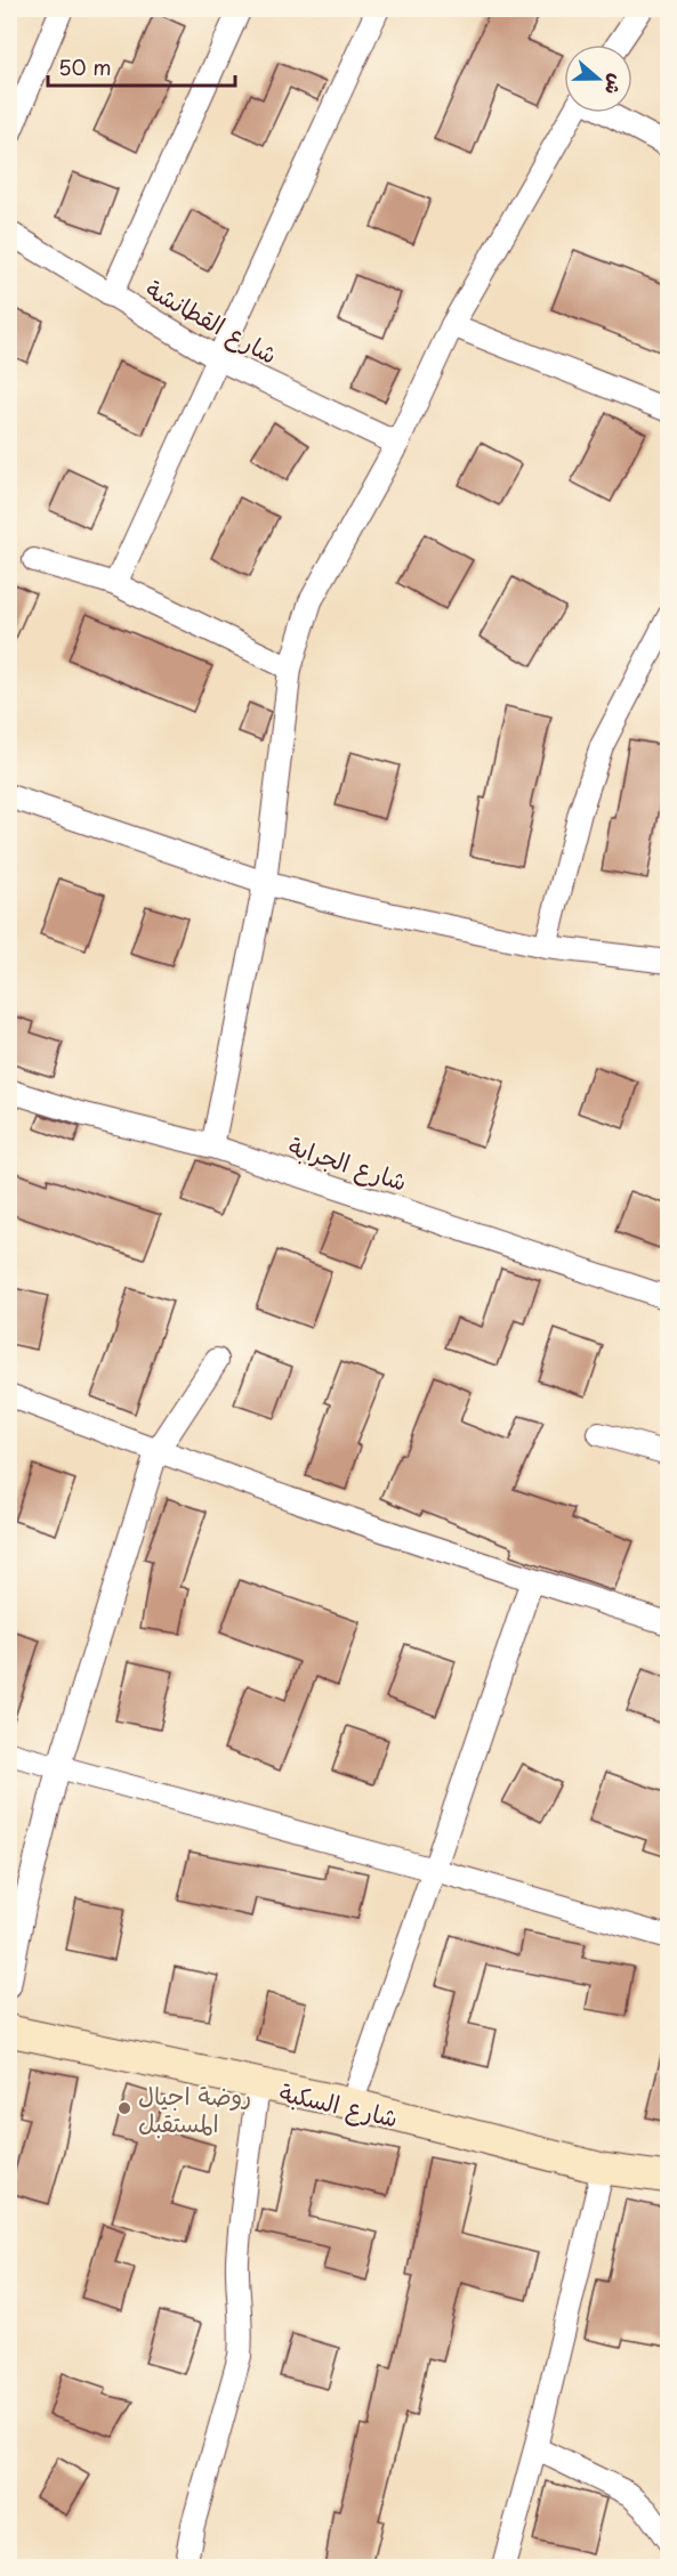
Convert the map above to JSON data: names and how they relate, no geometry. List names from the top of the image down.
{
  "streets": {
    "main road": ["شارع السكبة"],
    "street": ["شارع القطانشة", "شارع الجرابة"]
  },
  "places": ["روضة اجيال المستقبل"],
  "scale_bar": "50 m",
  "north": "right"
}
